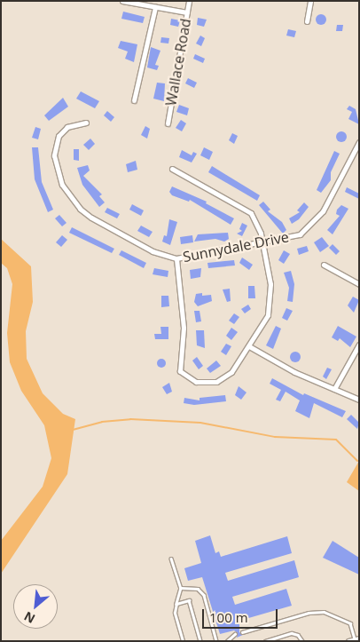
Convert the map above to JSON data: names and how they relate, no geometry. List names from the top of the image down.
{
  "streets": {
    "street": ["Wallace Road", "Sunnydale Drive"]
  },
  "scale_bar": "100 m",
  "north": "bottom left"
}
